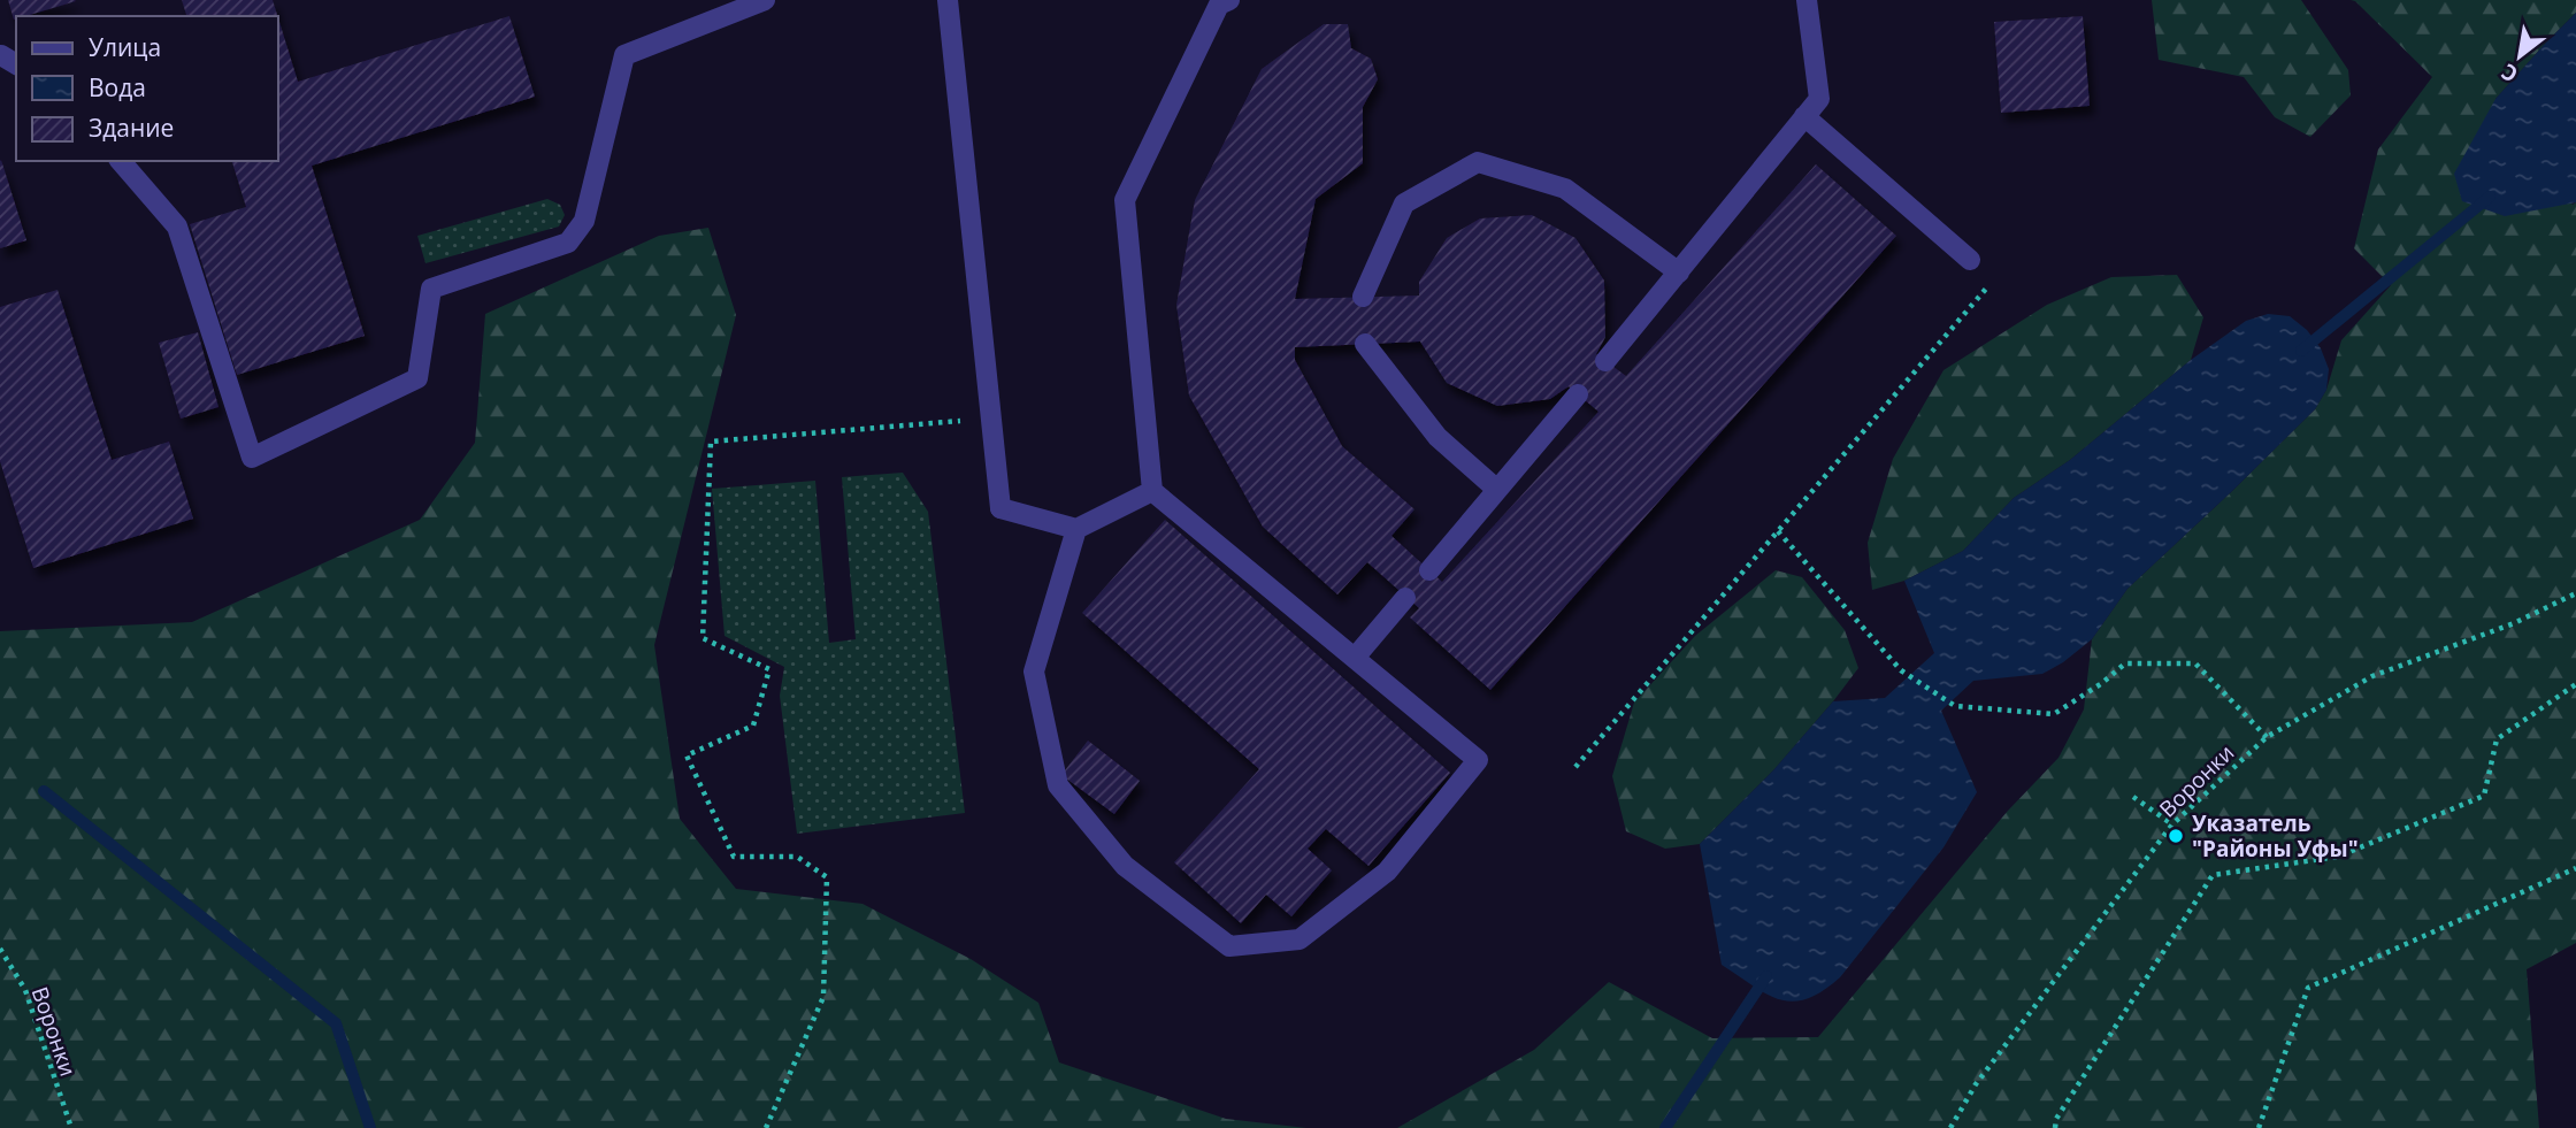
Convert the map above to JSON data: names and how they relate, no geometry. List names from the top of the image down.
{
  "streets": {
    "path": ["Воронки"]
  },
  "places": ["Указатель \"Районы Уфы\""],
  "legend": ["Улица", "Вода", "Здание"],
  "north": "bottom left"
}
